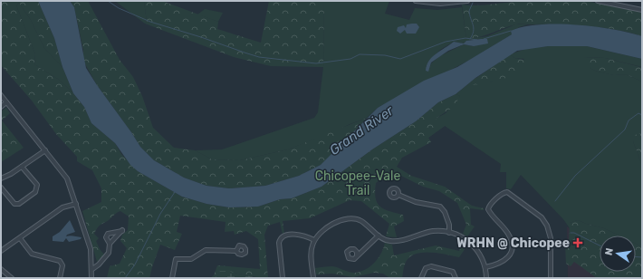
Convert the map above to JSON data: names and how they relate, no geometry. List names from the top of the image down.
{
  "water": ["Grand River"],
  "parks": ["Chicopee-Vale Trail"],
  "places": {
    "health": ["WRHN @ Chicopee"]
  },
  "north": "left"
}
